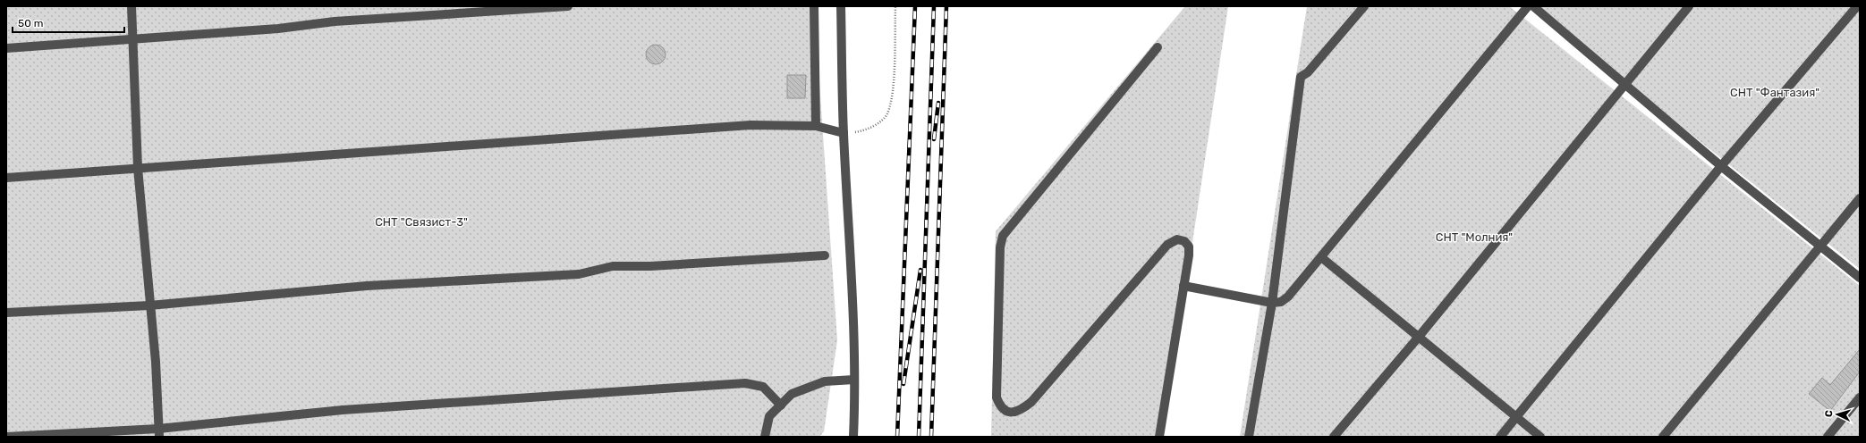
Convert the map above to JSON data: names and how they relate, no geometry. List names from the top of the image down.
{
  "parks": ["СНТ \"Фантазия\"", "СНТ \"Связист-3\"", "СНТ \"Молния\""],
  "scale_bar": "50 m",
  "north": "left"
}
